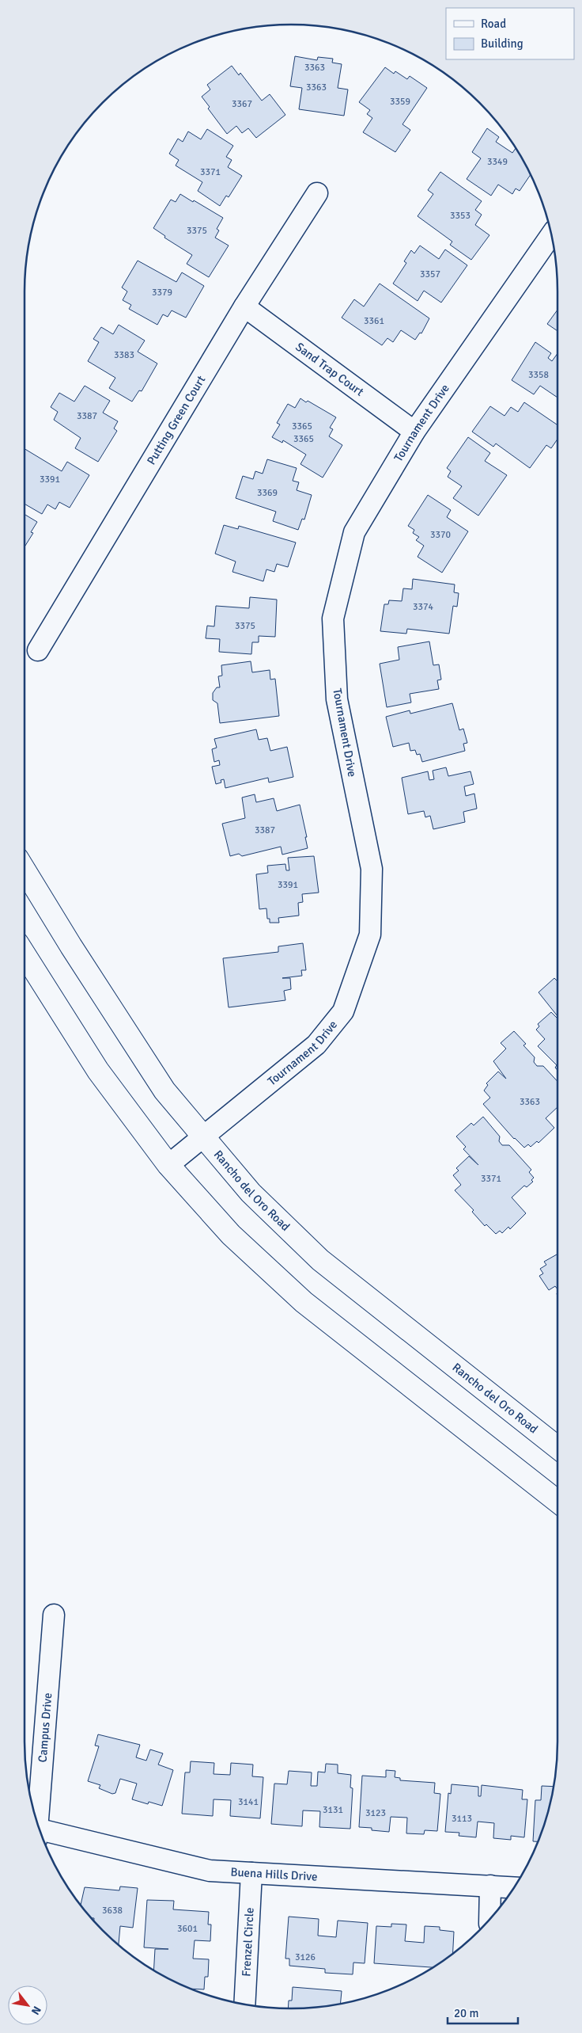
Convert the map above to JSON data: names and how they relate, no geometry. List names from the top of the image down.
{
  "streets": {
    "main road": ["Rancho del Oro Road"],
    "street": [
      "Sand Trap Court",
      "Putting Green Court",
      "Tournament Drive",
      "Campus Drive",
      "Buena Hills Drive",
      "Frenzel Circle"
    ]
  },
  "crossings": [
    ["Sand Trap Court", "Putting Green Court"],
    ["Sand Trap Court", "Tournament Drive"],
    ["Tournament Drive", "Rancho del Oro Road"],
    ["Buena Hills Drive", "Frenzel Circle"]
  ],
  "house_numbers": [
    "3363",
    "3363",
    "3359",
    "3367",
    "3349",
    "3371",
    "3353",
    "3375",
    "3357",
    "3379",
    "3361",
    "3383",
    "3358",
    "3387",
    "3365",
    "3365",
    "3391",
    "3369",
    "3370",
    "3374",
    "3375",
    "3387",
    "3391",
    "3363",
    "3371",
    "3141",
    "3131",
    "3123",
    "3113",
    "3638",
    "3601",
    "3126"
  ],
  "legend": ["Road", "Building"],
  "scale_bar": "20 m",
  "north": "bottom right"
}
